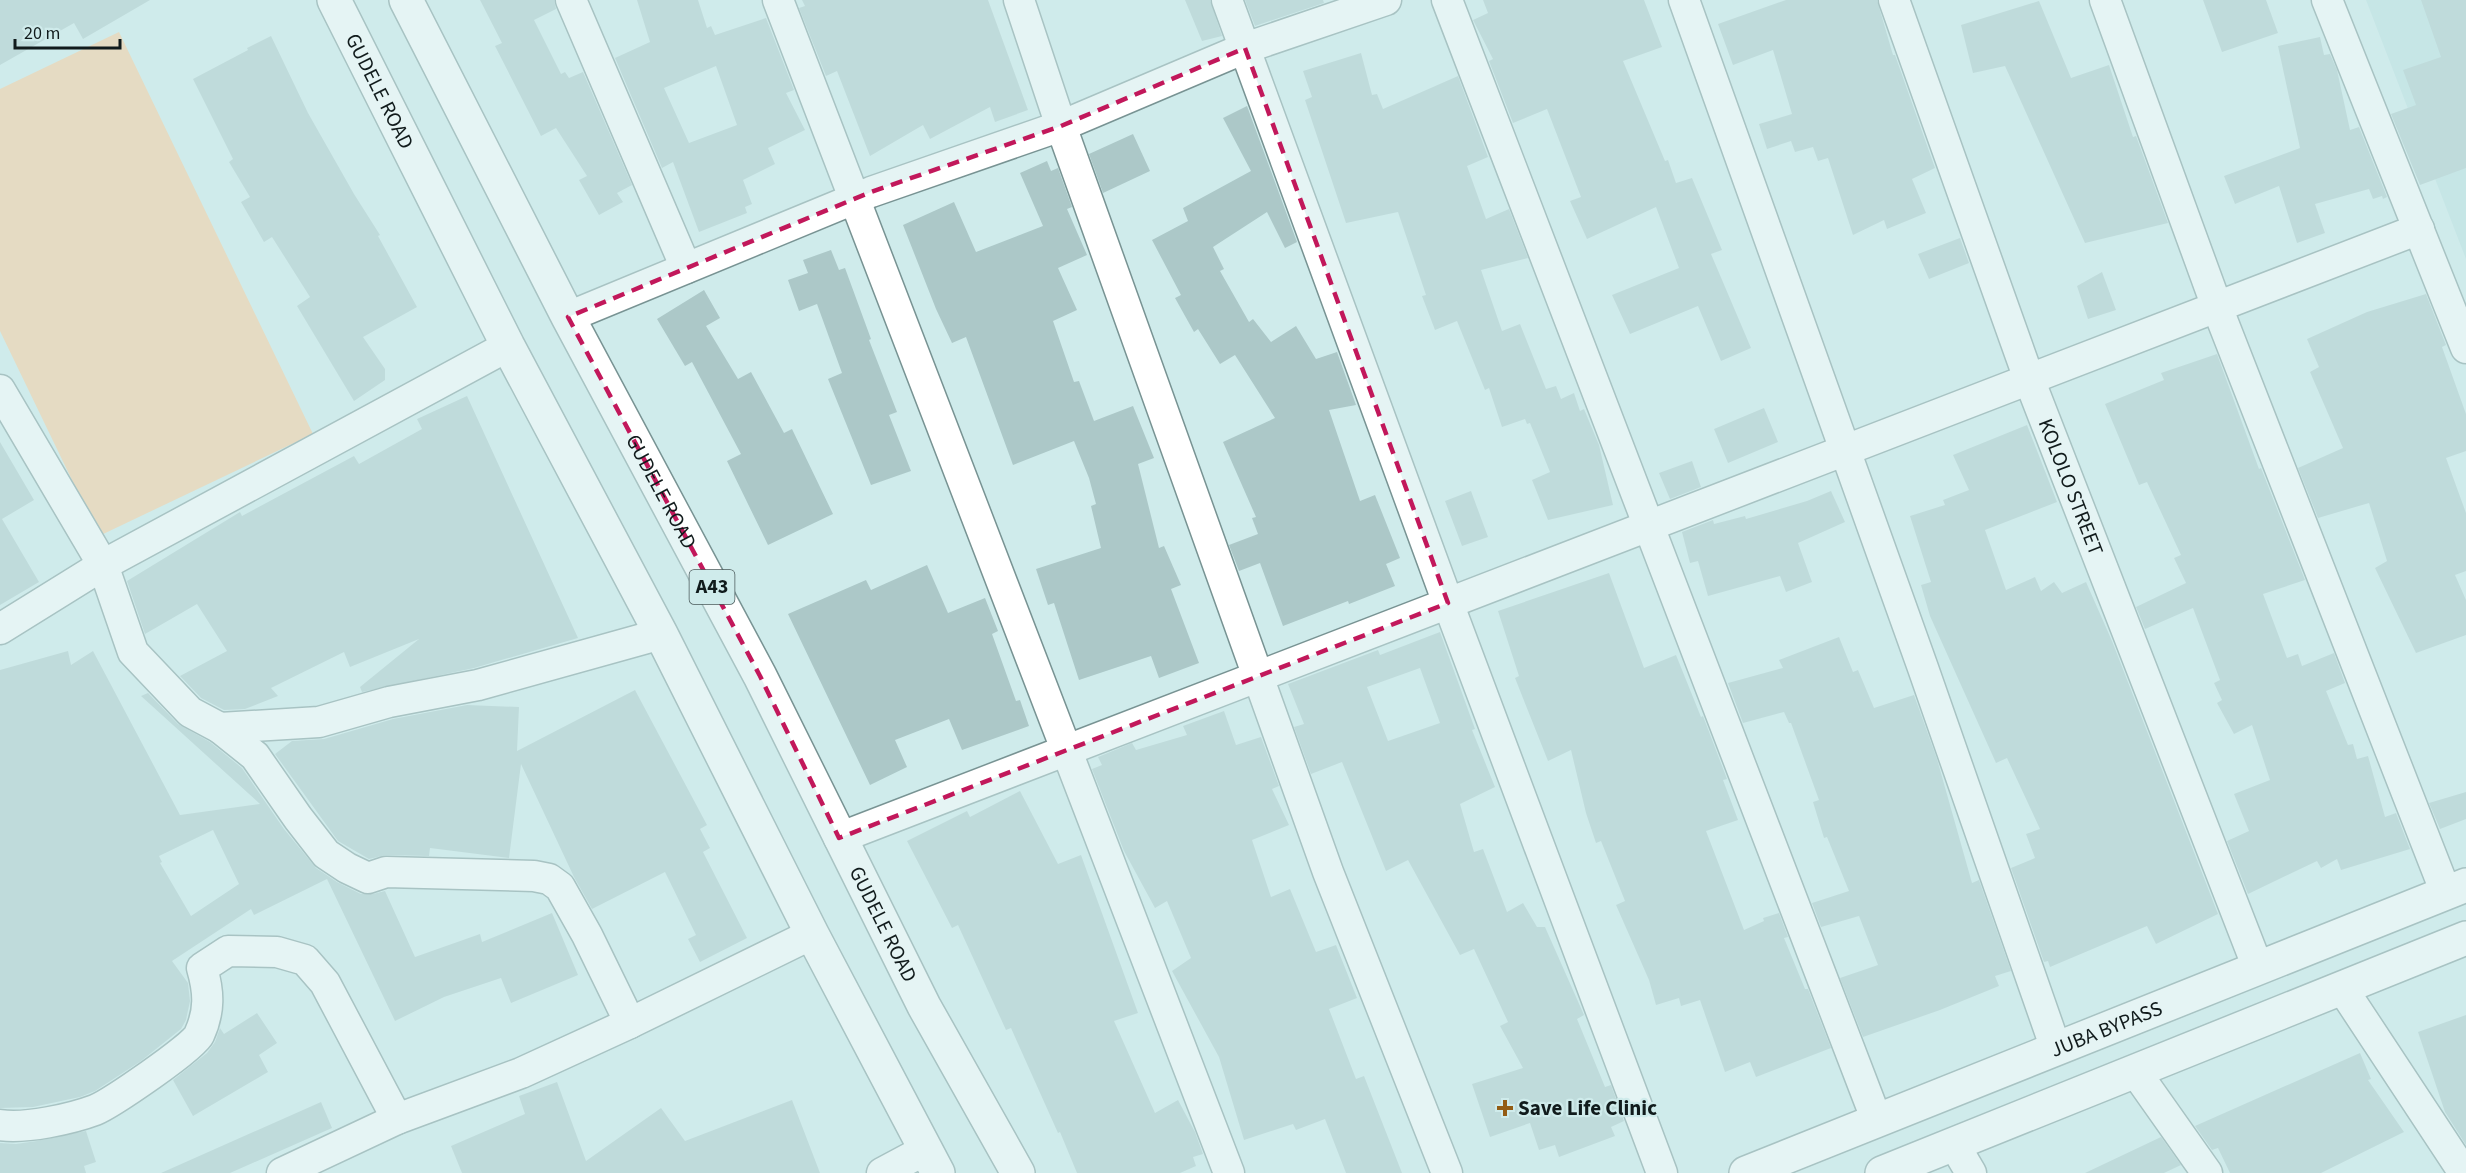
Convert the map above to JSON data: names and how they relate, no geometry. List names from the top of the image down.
{
  "streets": {
    "main road": ["GUDELE ROAD", "A43", "JUBA BYPASS"],
    "street": ["KOLOLO STREET"]
  },
  "crossings": [
    ["KOLOLO STREET", "JUBA BYPASS"]
  ],
  "places": {
    "health": ["Save Life Clinic"]
  },
  "scale_bar": "20 m"
}
